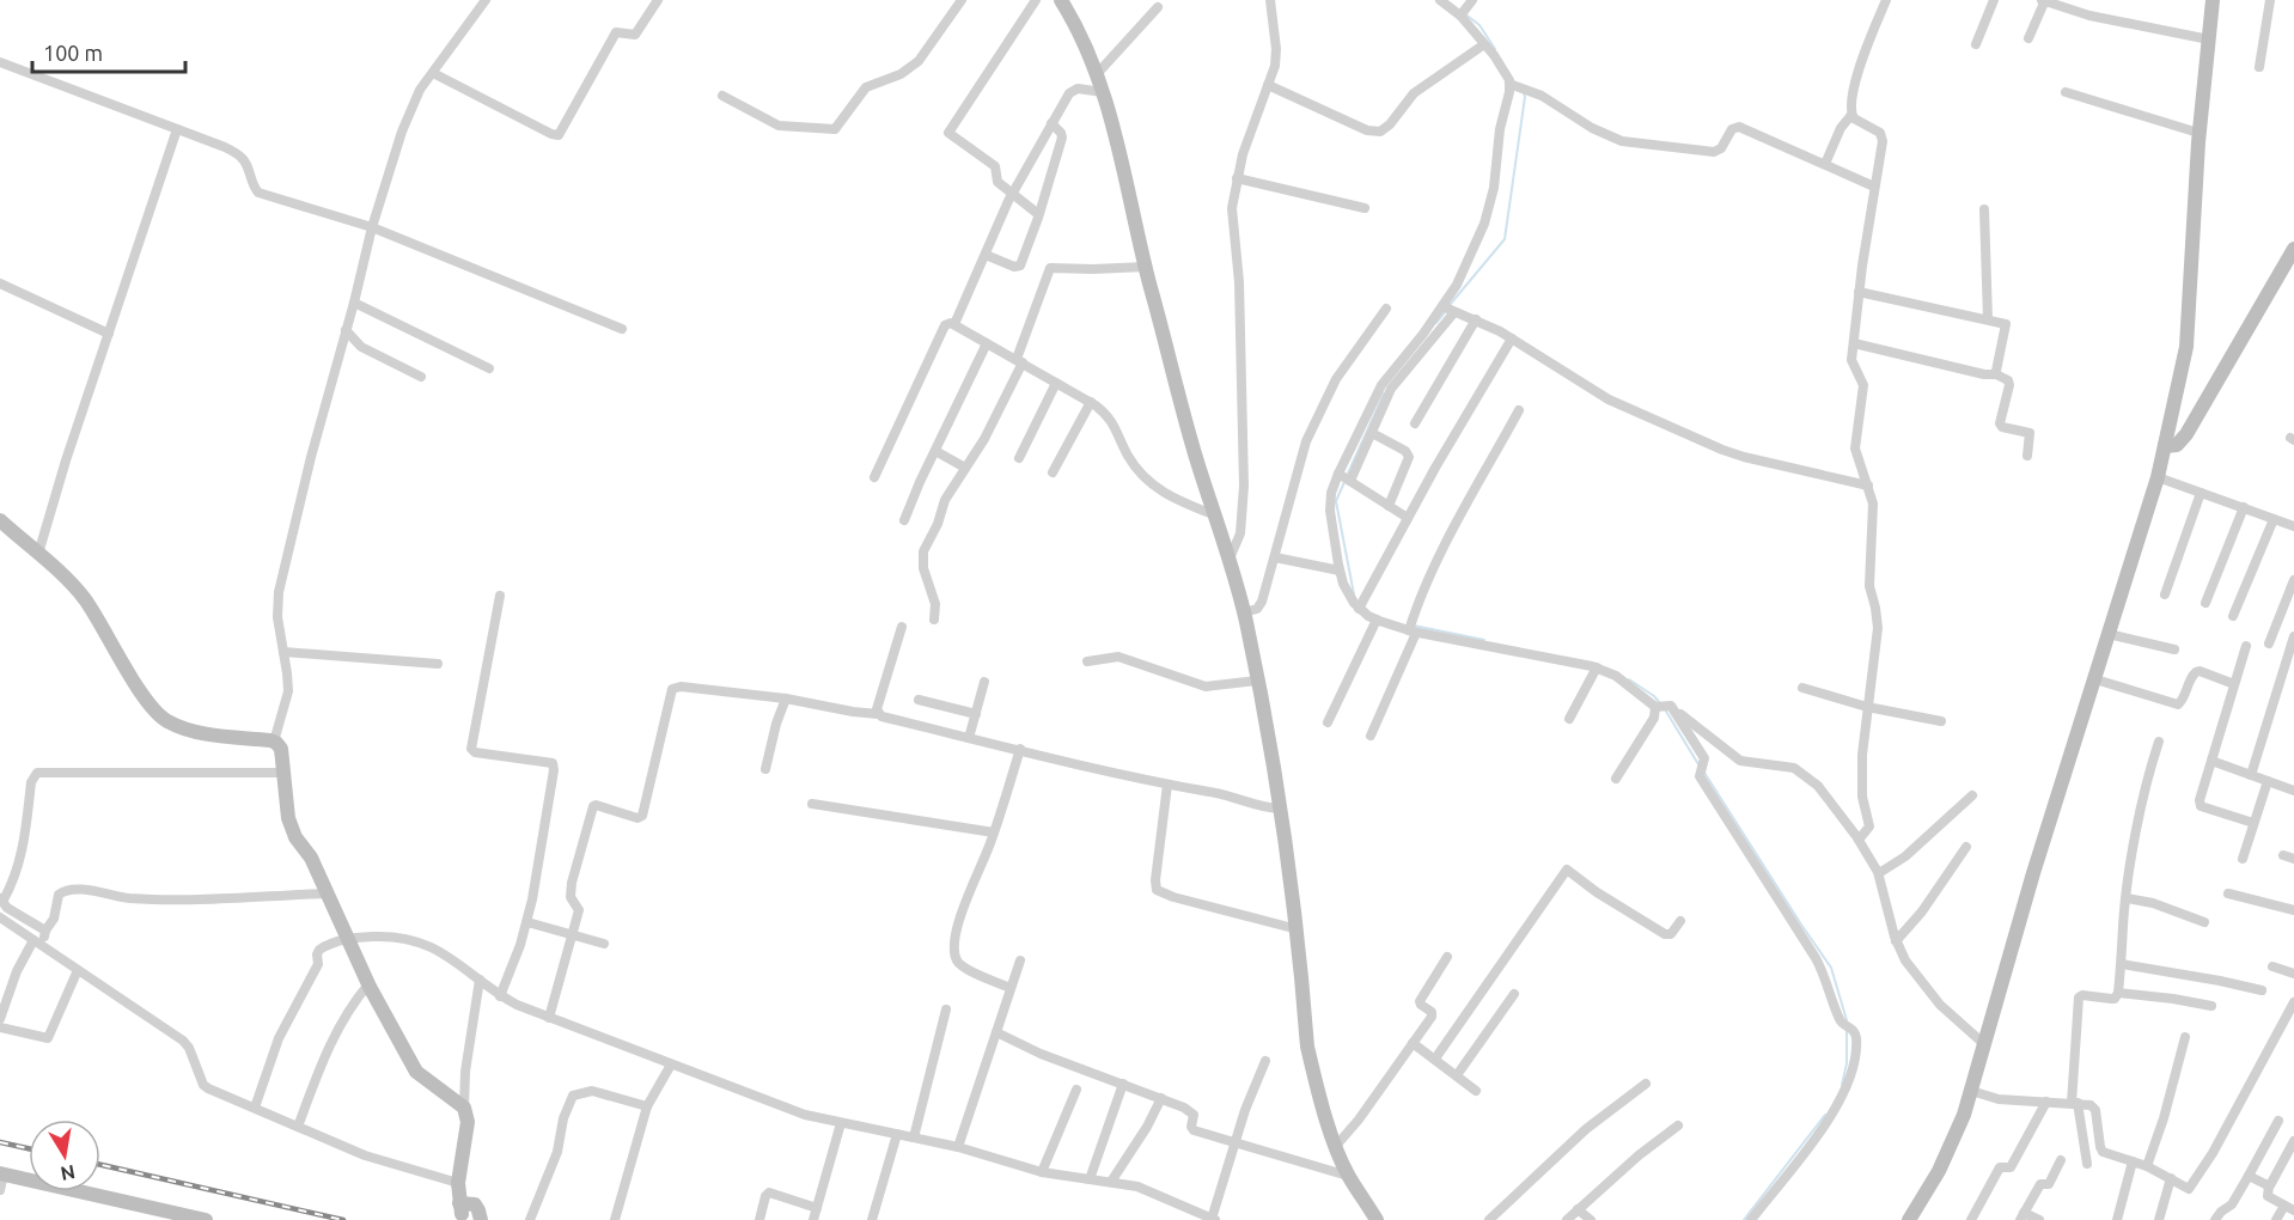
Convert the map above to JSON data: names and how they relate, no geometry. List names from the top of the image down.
{
  "scale_bar": "100 m",
  "north": "bottom"
}
